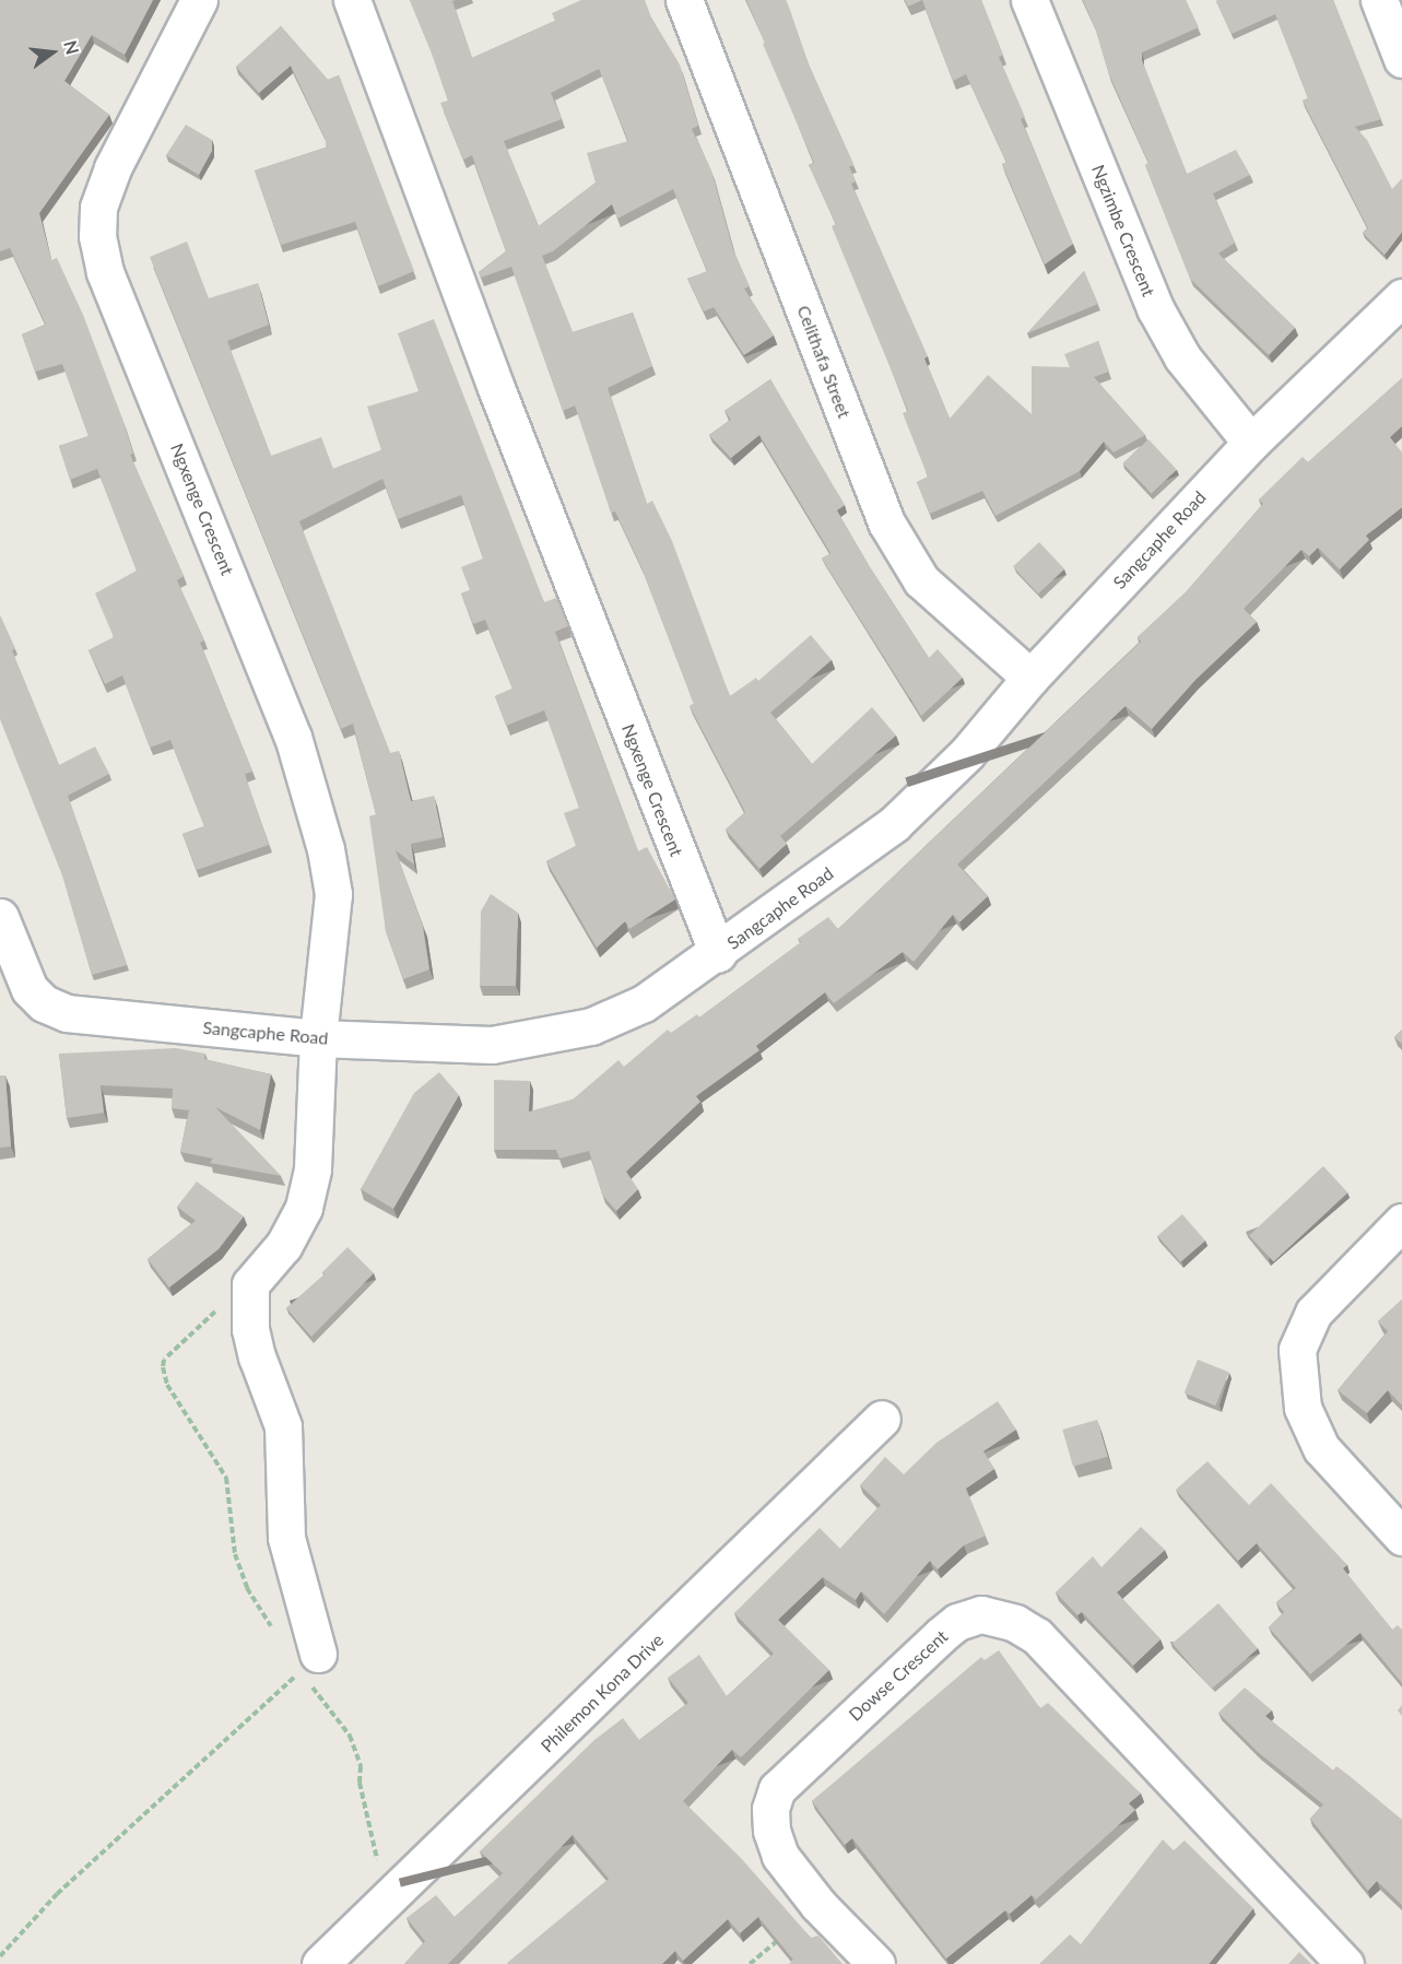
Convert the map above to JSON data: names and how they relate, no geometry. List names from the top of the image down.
{
  "streets": {
    "street": [
      "Ngzimbe Crescent",
      "Celithafa Street",
      "Ngxenge Crescent",
      "Sangcaphe Road",
      "Dowse Crescent",
      "Philemon Kona Drive"
    ]
  },
  "crossings": [
    ["Ngzimbe Crescent", "Sangcaphe Road"],
    ["Celithafa Street", "Sangcaphe Road"],
    ["Ngxenge Crescent", "Sangcaphe Road"]
  ],
  "north": "right"
}
